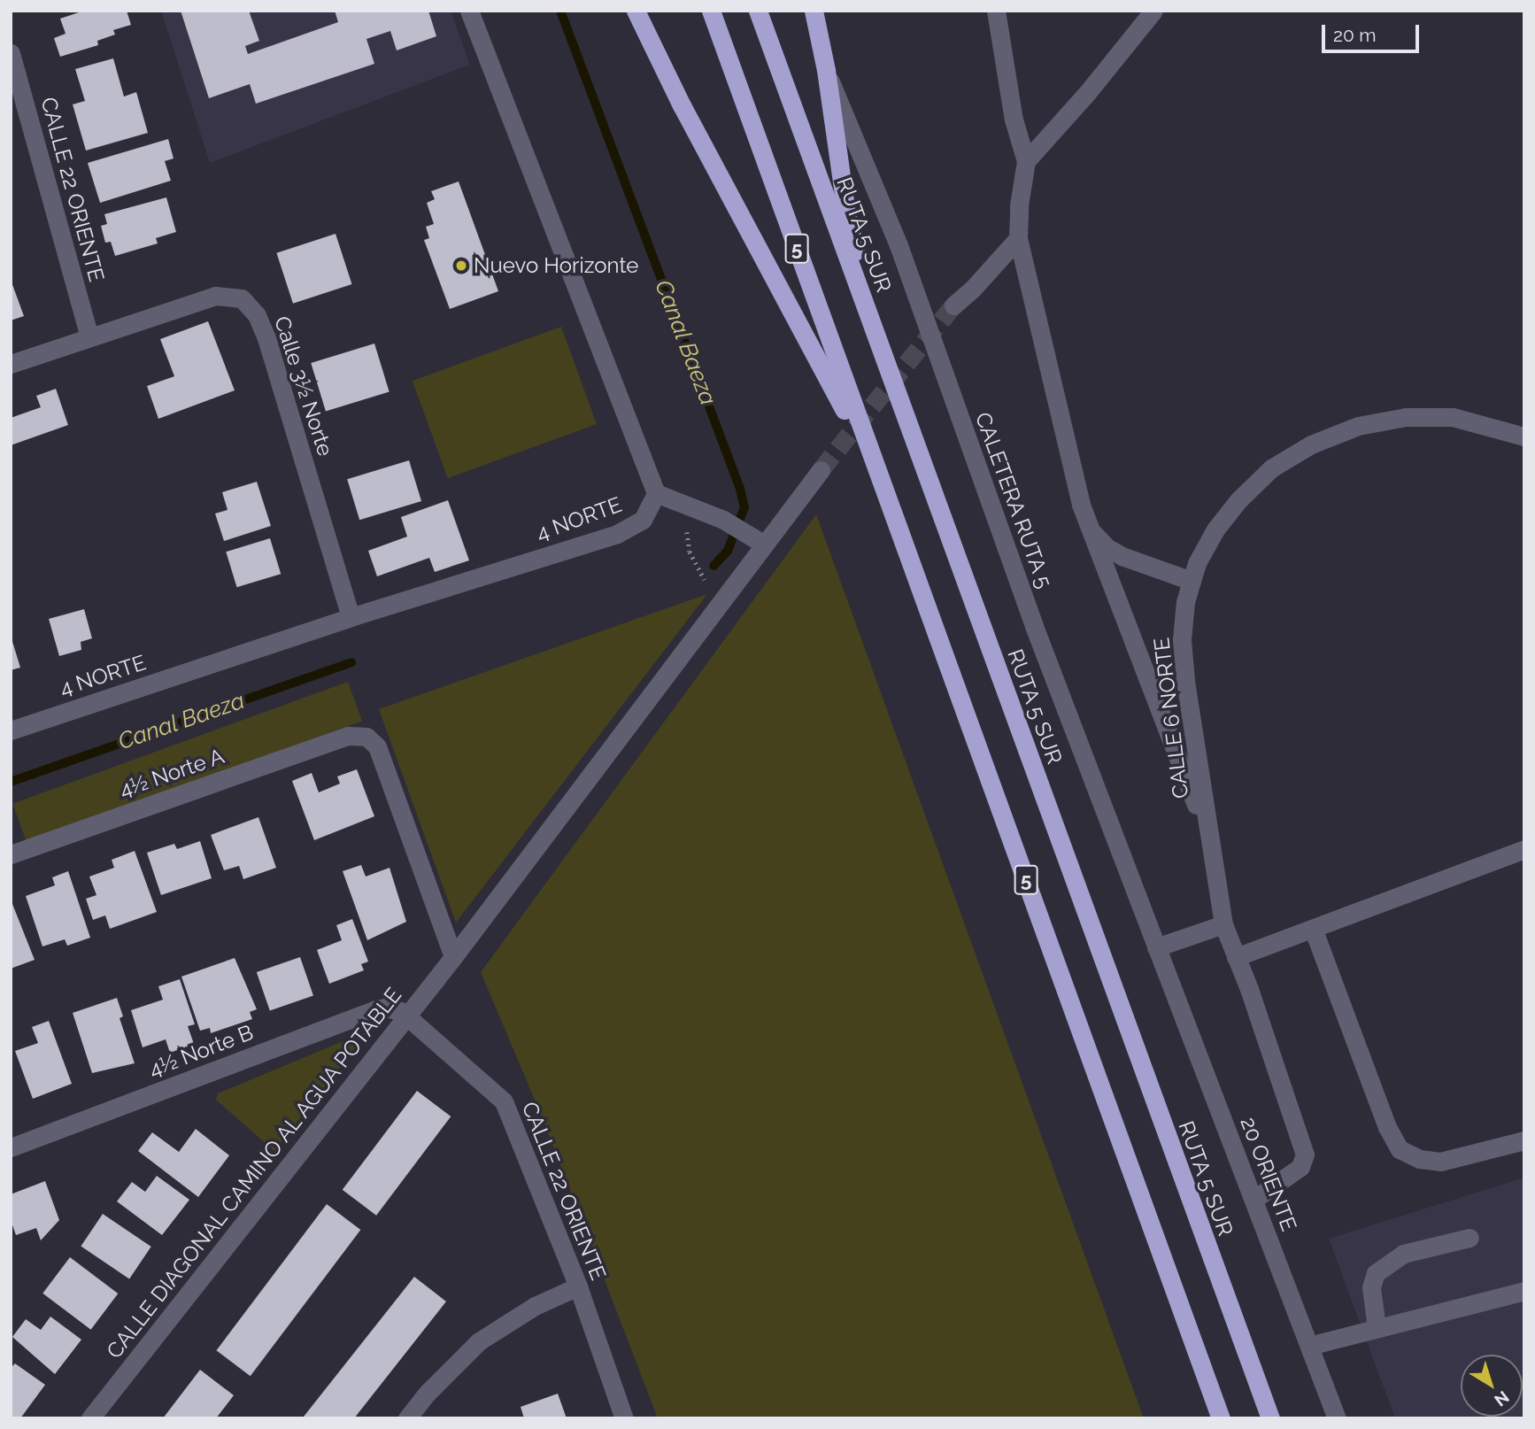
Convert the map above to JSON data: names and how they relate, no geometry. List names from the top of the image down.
{
  "streets": {
    "highway": ["RUTA 5 SUR", "5"],
    "street": [
      "CALLE 22 ORIENTE",
      "Calle 3½ Norte",
      "CALETERA RUTA 5",
      "4 NORTE",
      "CALLE 6 NORTE",
      "4½ Norte A",
      "4½ Norte B",
      "CALLE DIAGONAL CAMINO AL AGUA POTABLE",
      "20 ORIENTE"
    ]
  },
  "crossings": [
    ["CALLE 22 ORIENTE", "Calle 3½ Norte"],
    ["CALLE 22 ORIENTE", "4½ Norte B"],
    ["CALLE 22 ORIENTE", "CALLE DIAGONAL CAMINO AL AGUA POTABLE"],
    ["Calle 3½ Norte", "4 NORTE"],
    ["CALETERA RUTA 5", "20 ORIENTE"],
    ["CALLE 6 NORTE", "20 ORIENTE"],
    ["4½ Norte A", "CALLE DIAGONAL CAMINO AL AGUA POTABLE"],
    ["4½ Norte B", "CALLE DIAGONAL CAMINO AL AGUA POTABLE"]
  ],
  "water": ["Canal Baeza"],
  "places": ["Nuevo Horizonte"],
  "scale_bar": "20 m",
  "north": "bottom right"
}
